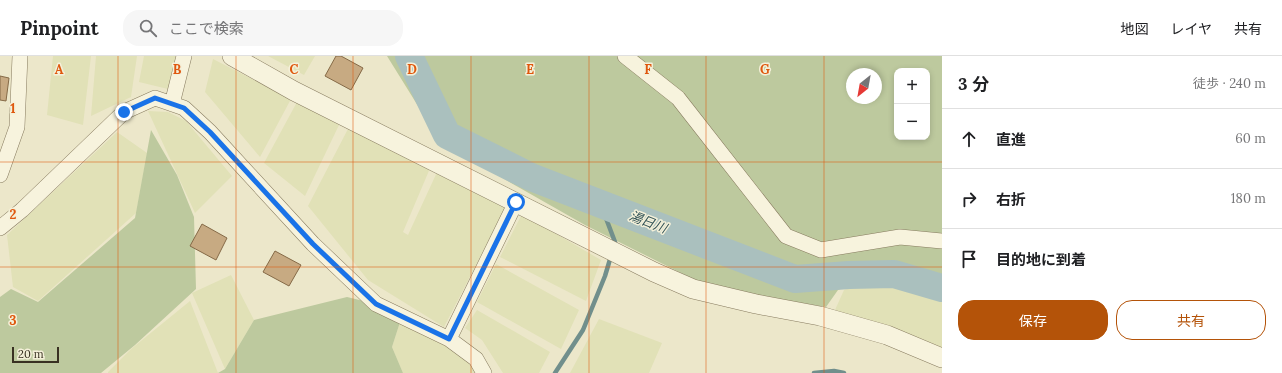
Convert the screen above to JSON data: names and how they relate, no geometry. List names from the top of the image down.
{
  "water": ["湯日川"],
  "scale_bar": "20 m",
  "north": "bottom left",
  "page": {
    "header": "Pinpoint",
    "search": "ここで検索",
    "nav": ["地図", "レイヤ", "共有"],
    "heading": ["3 分", "徒歩 · 240 m"],
    "map_buttons": ["+", "−"],
    "list": [
      ["直進", "60 m"],
      ["右折", "180 m"],
      "目的地に到着"
    ],
    "buttons": ["保存", "共有"],
    "scale": "20 m"
  },
  "grid": {
    "columns": [
      "A",
      "B",
      "C",
      "D",
      "E",
      "F",
      "G"
    ],
    "rows": ["1", "2", "3"]
  }
}
